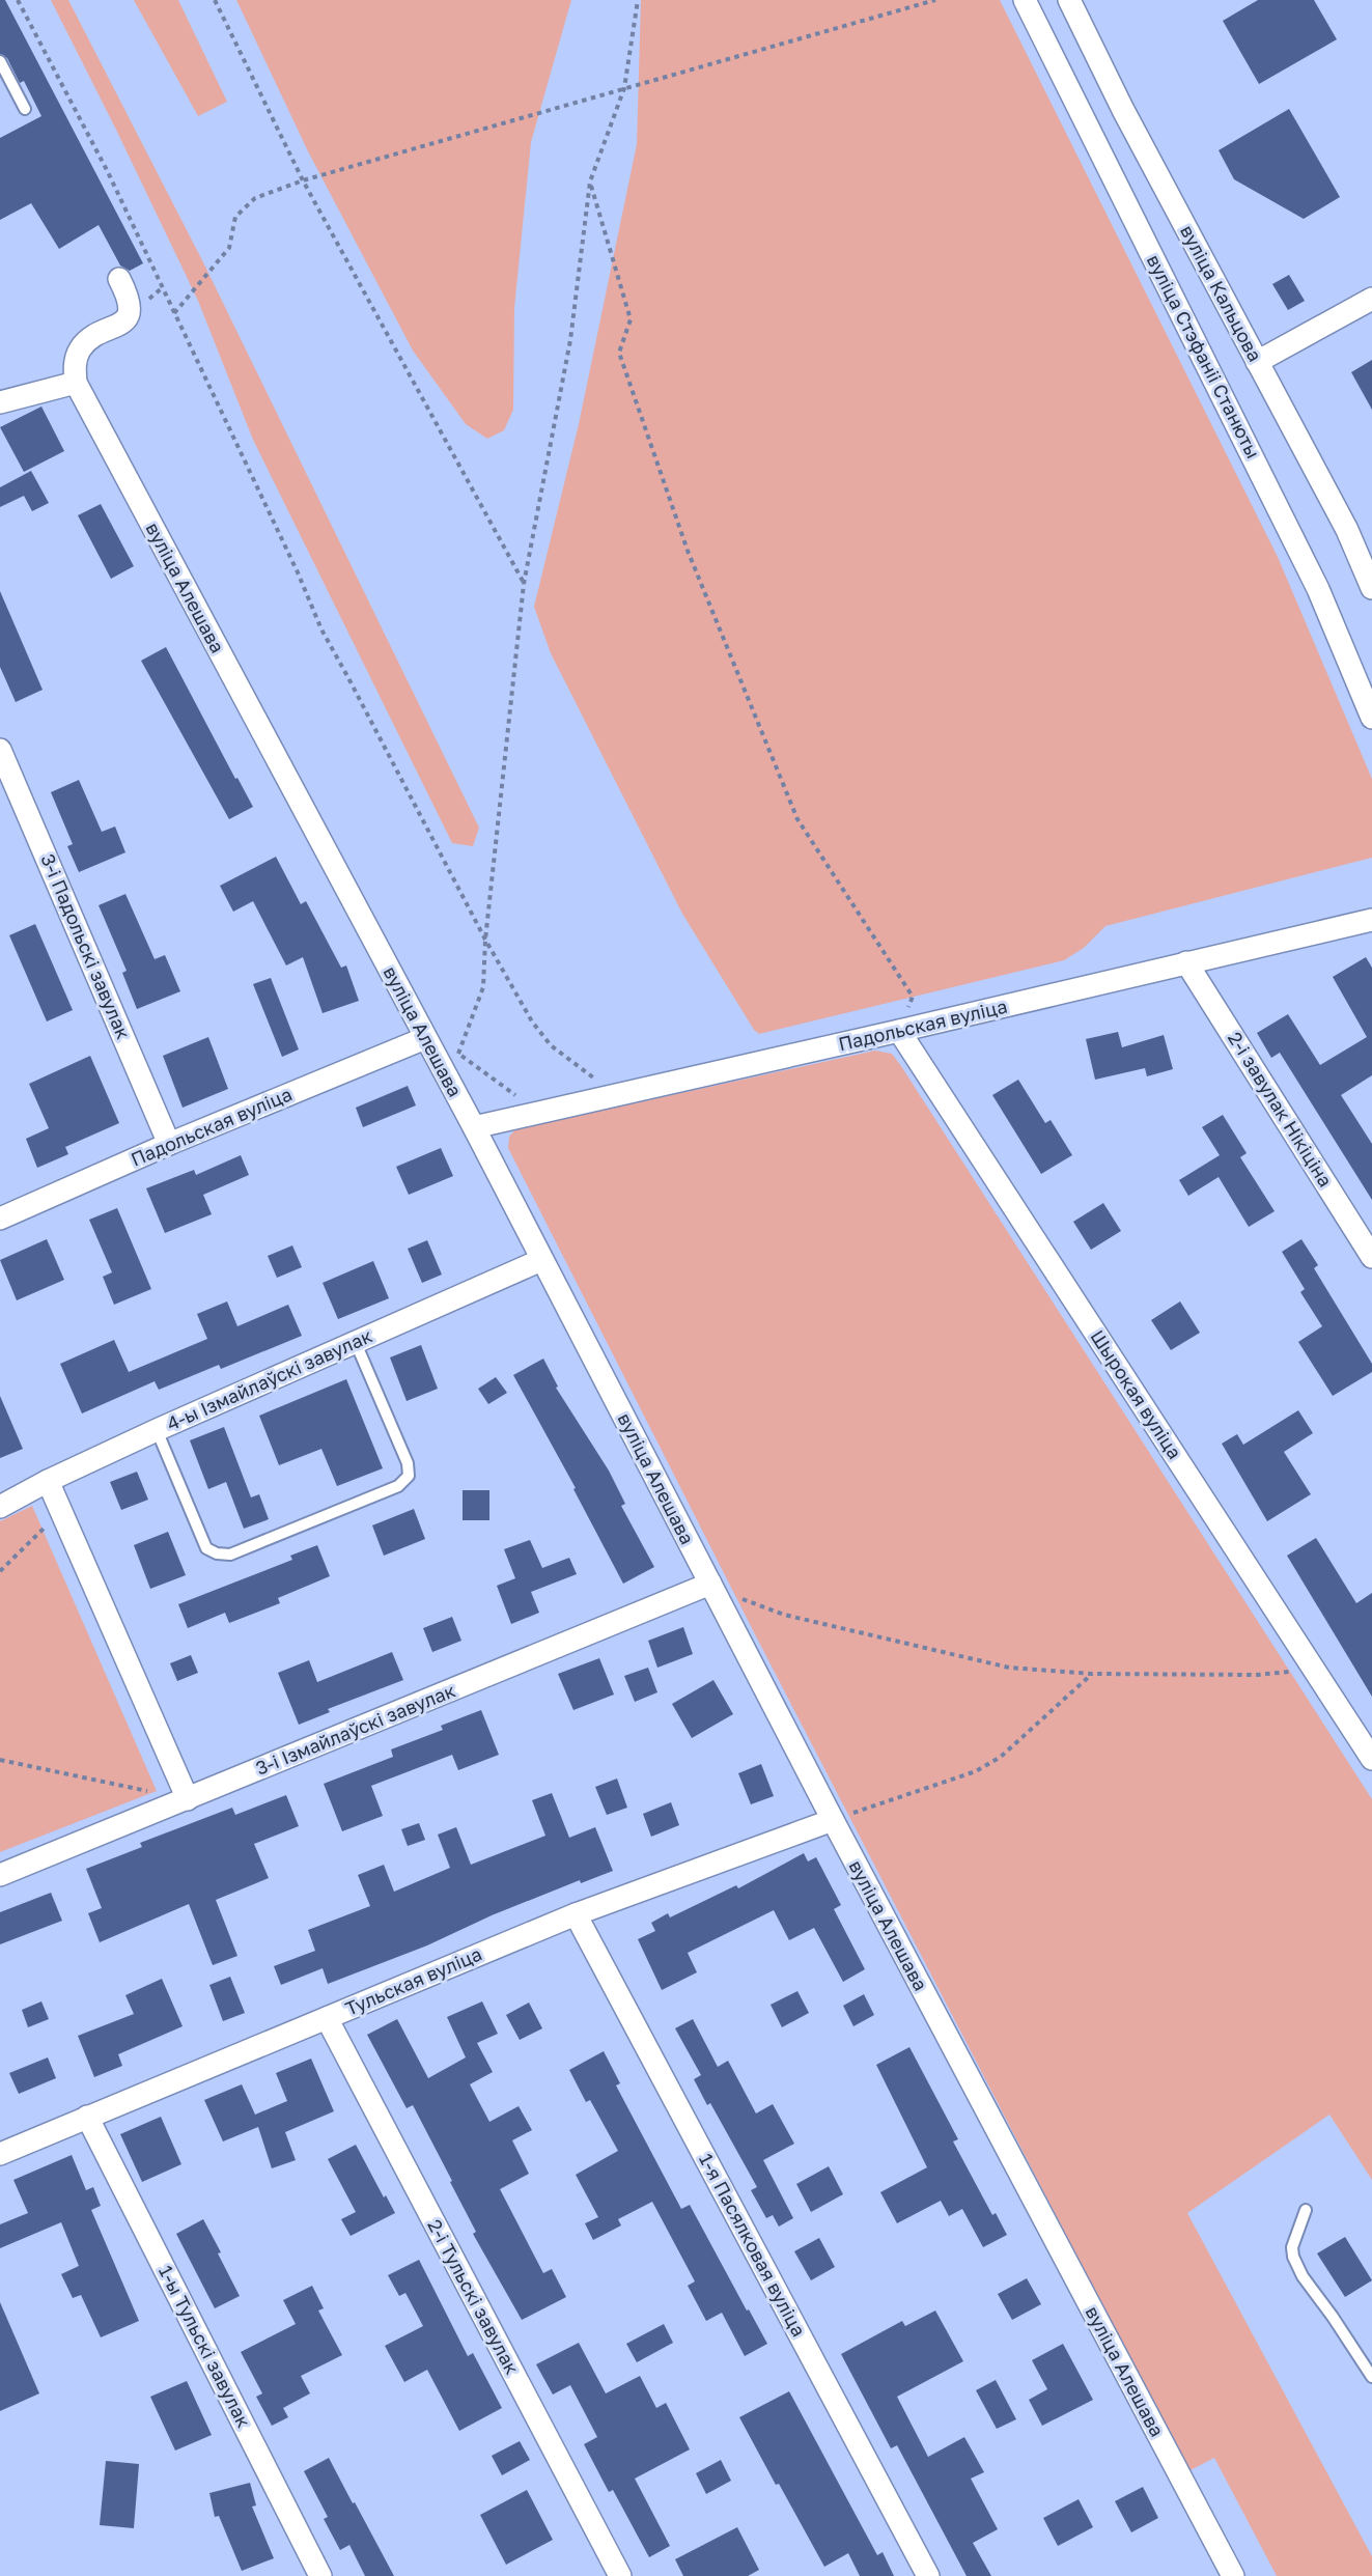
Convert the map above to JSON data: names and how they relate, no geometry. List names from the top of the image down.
{
  "streets": {
    "street": [
      "вуліца Кальцова",
      "вуліца Стэфаніі Станюты",
      "вуліца Алешава",
      "3-і Падольскі завулак",
      "Падольская вуліца",
      "2-і завулак Нікіціна",
      "4-ы Ізмайлаўскі завулак",
      "Шырокая вуліца",
      "3-і Ізмайлаўскі завулак",
      "Тульская вуліца",
      "1-я Пасялковая вуліца",
      "2-і Тульскі завулак",
      "1-ы Тульскі завулак"
    ]
  },
  "crossings": [
    ["вуліца Алешава", "Падольская вуліца"],
    ["вуліца Алешава", "4-ы Ізмайлаўскі завулак"],
    ["вуліца Алешава", "3-і Ізмайлаўскі завулак"],
    ["вуліца Алешава", "Тульская вуліца"],
    ["3-і Падольскі завулак", "Падольская вуліца"],
    ["Падольская вуліца", "2-і завулак Нікіціна"],
    ["Падольская вуліца", "Шырокая вуліца"],
    ["Тульская вуліца", "1-я Пасялковая вуліца"],
    ["Тульская вуліца", "2-і Тульскі завулак"],
    ["Тульская вуліца", "1-ы Тульскі завулак"]
  ]
}
